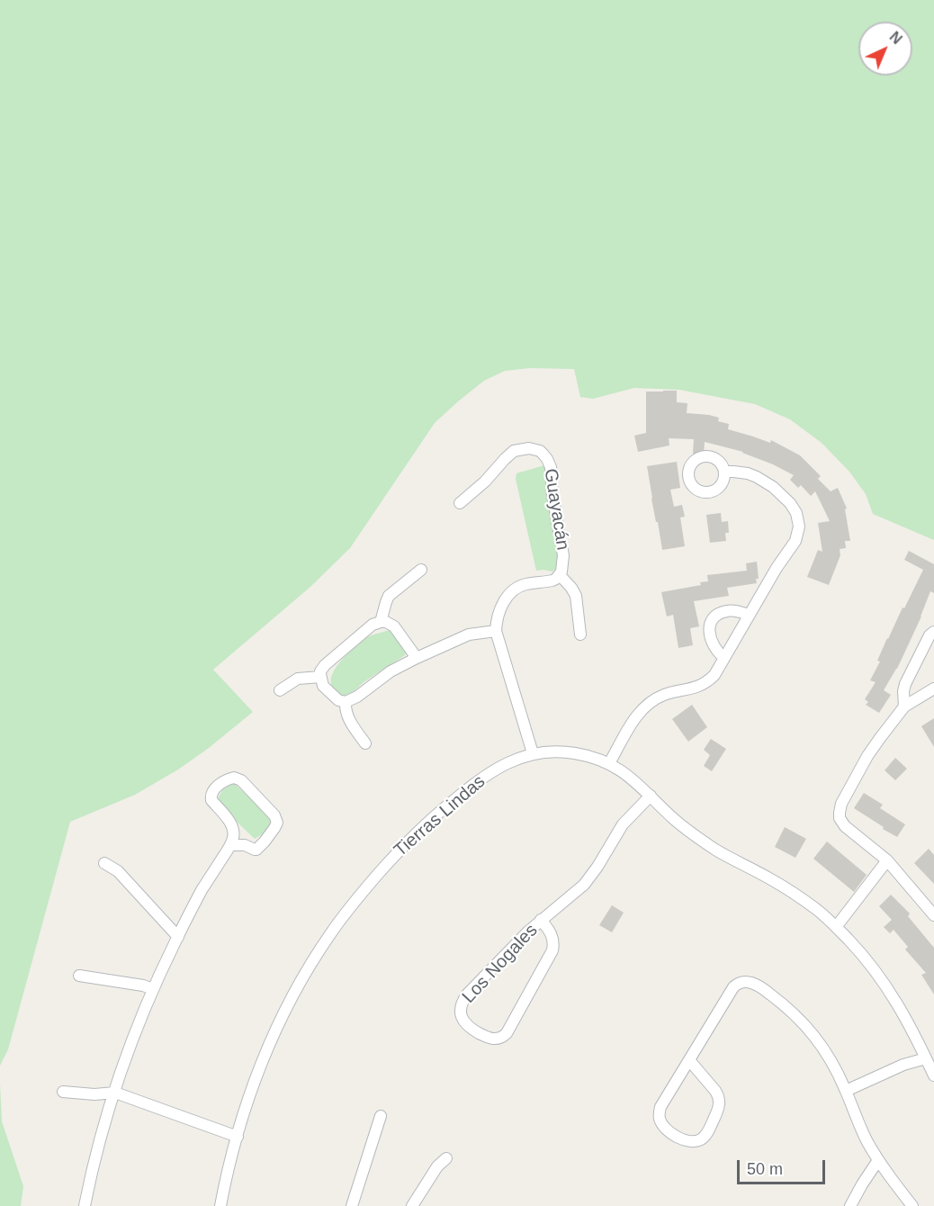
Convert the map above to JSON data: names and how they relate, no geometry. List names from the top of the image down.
{
  "streets": {
    "street": ["Guayacán", "Tierras Lindas", "Los Nogales"]
  },
  "crossings": [
    ["Tierras Lindas", "Los Nogales"]
  ],
  "scale_bar": "50 m",
  "north": "top right"
}
